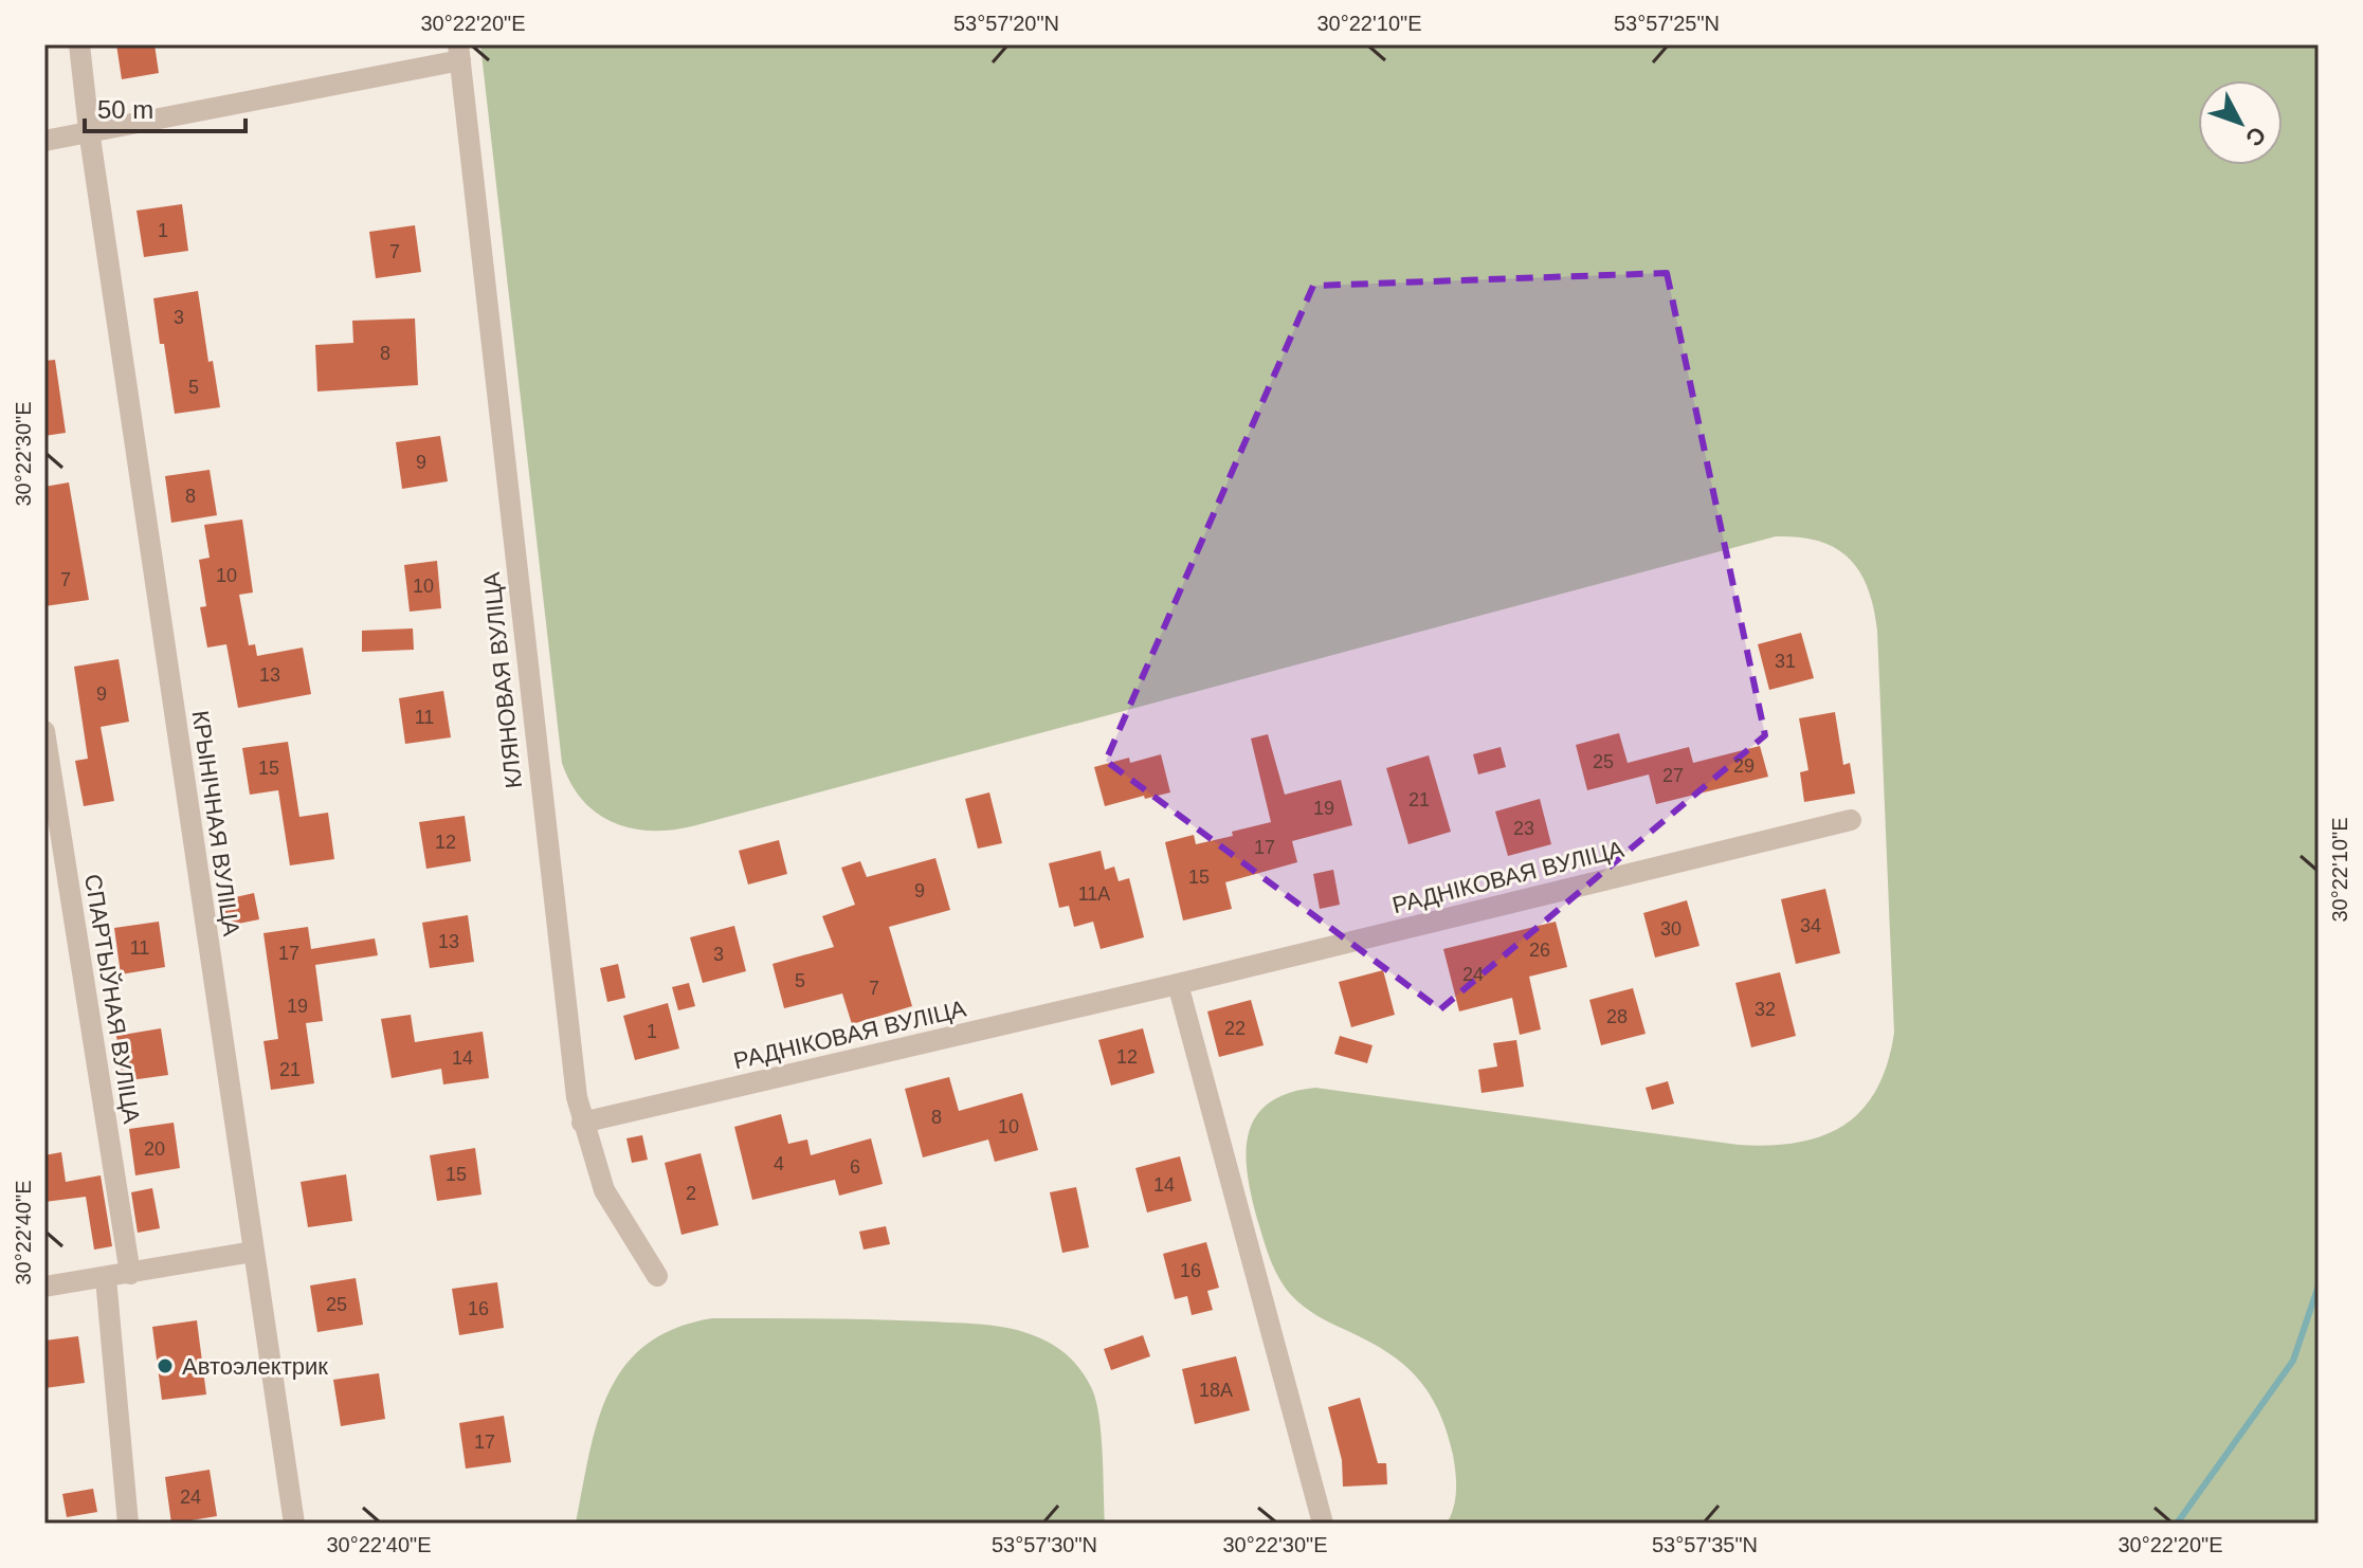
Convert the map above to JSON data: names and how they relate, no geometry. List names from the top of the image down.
{
  "streets": {
    "street": [
      "КЛЯНОВАЯ ВУЛІЦА",
      "КРЫНІЧНАЯ ВУЛІЦА",
      "РАДНІКОВАЯ ВУЛІЦА",
      "СПАРТЫЎНАЯ ВУЛІЦА"
    ]
  },
  "crossings": [
    ["КЛЯНОВАЯ ВУЛІЦА", "РАДНІКОВАЯ ВУЛІЦА"]
  ],
  "places": ["Автоэлектрик"],
  "house_numbers": [
    "1",
    "7",
    "3",
    "8",
    "5",
    "9",
    "8",
    "10",
    "7",
    "10",
    "31",
    "13",
    "9",
    "11",
    "25",
    "29",
    "15",
    "27",
    "21",
    "19",
    "23",
    "12",
    "17",
    "15",
    "9",
    "11А",
    "34",
    "30",
    "13",
    "11",
    "26",
    "17",
    "3",
    "24",
    "5",
    "7",
    "19",
    "32",
    "28",
    "22",
    "1",
    "12",
    "14",
    "21",
    "8",
    "10",
    "20",
    "4",
    "6",
    "15",
    "14",
    "2",
    "16",
    "25",
    "16",
    "18А",
    "17",
    "24"
  ],
  "scale_bar": "50 m",
  "north": "bottom right",
  "coordinates": [
    "30°22'20\"E",
    "53°57'20\"N",
    "30°22'10\"E",
    "53°57'25\"N",
    "30°22'30\"E",
    "30°22'40\"E",
    "53°57'30\"N",
    "53°57'35\"N"
  ]
}
